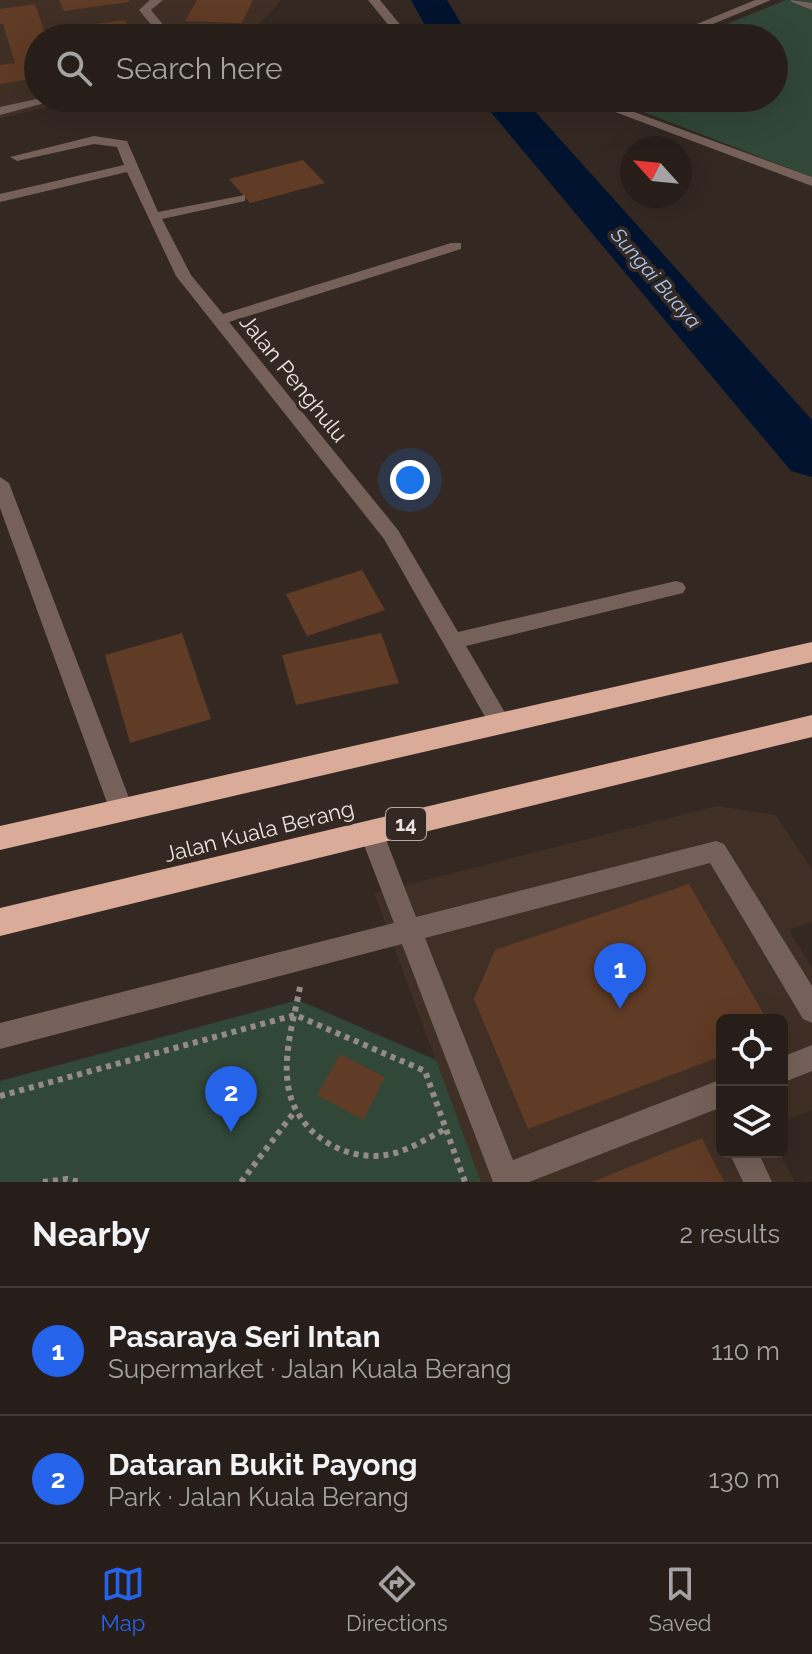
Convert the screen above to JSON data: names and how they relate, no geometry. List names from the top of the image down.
{
  "streets": {
    "highway": ["14", "Jalan Kuala Berang"],
    "street": ["Jalan Penghulu"]
  },
  "water": ["Sungai Buaya"],
  "north": "top left",
  "page": {
    "search": "Search here",
    "pins": ["1", "2"],
    "heading": ["Nearby", "2 results"],
    "list": [
      {
        "mark": "1",
        "name": "Pasaraya Seri Intan",
        "note": "Supermarket · Jalan Kuala Berang",
        "value": "110 m"
      },
      {
        "mark": "2",
        "name": "Dataran Bukit Payong",
        "note": "Park · Jalan Kuala Berang",
        "value": "130 m"
      }
    ],
    "nav": ["Map", "Directions", "Saved"]
  }
}
